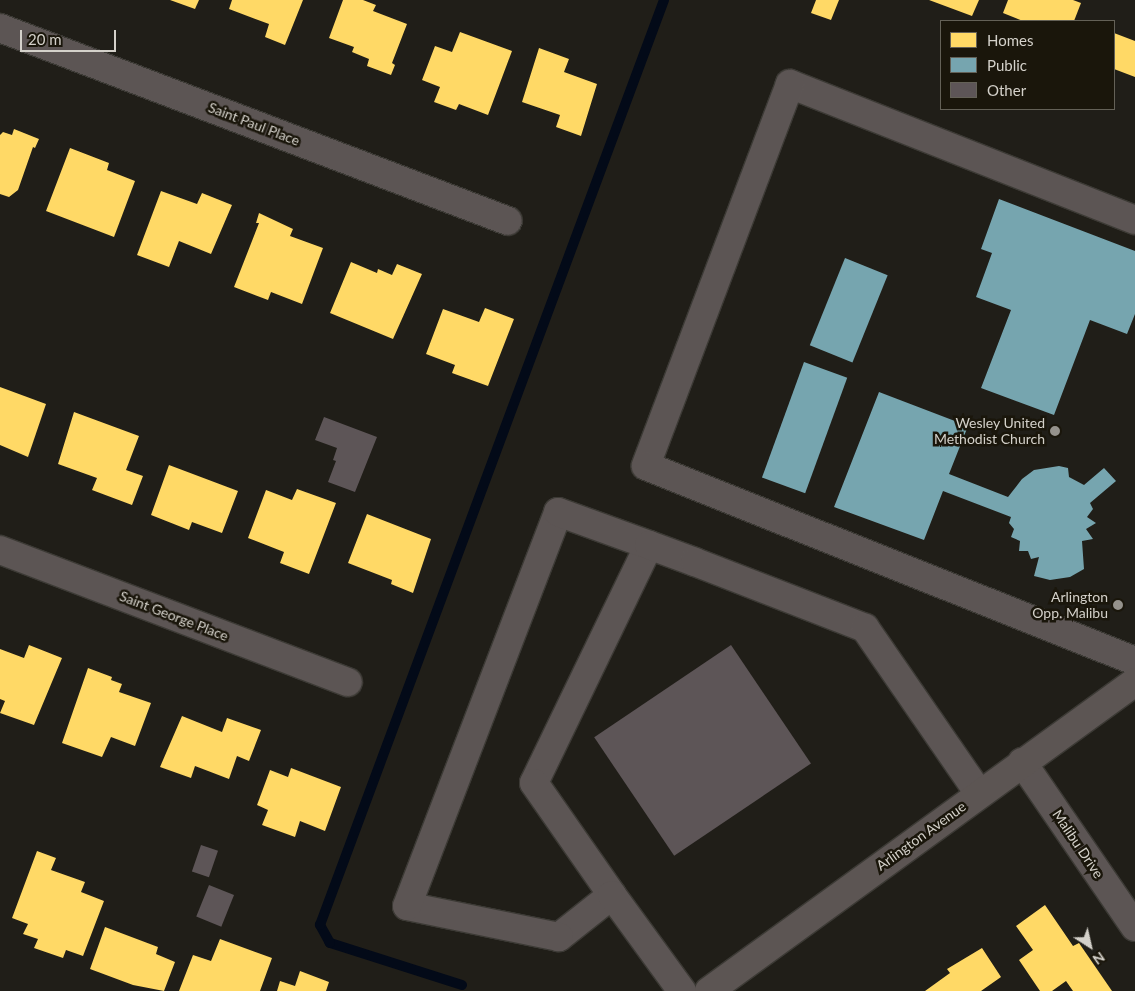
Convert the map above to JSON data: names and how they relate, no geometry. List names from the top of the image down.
{
  "streets": {
    "main road": ["Arlington Avenue"],
    "street": ["Saint Paul Place", "Saint George Place", "Malibu Drive"]
  },
  "crossings": [
    ["Arlington Avenue", "Malibu Drive"]
  ],
  "places": ["Wesley United Methodist Church", "Arlington Opp. Malibu"],
  "legend": ["Homes", "Public", "Other"],
  "scale_bar": "20 m",
  "north": "bottom right"
}
